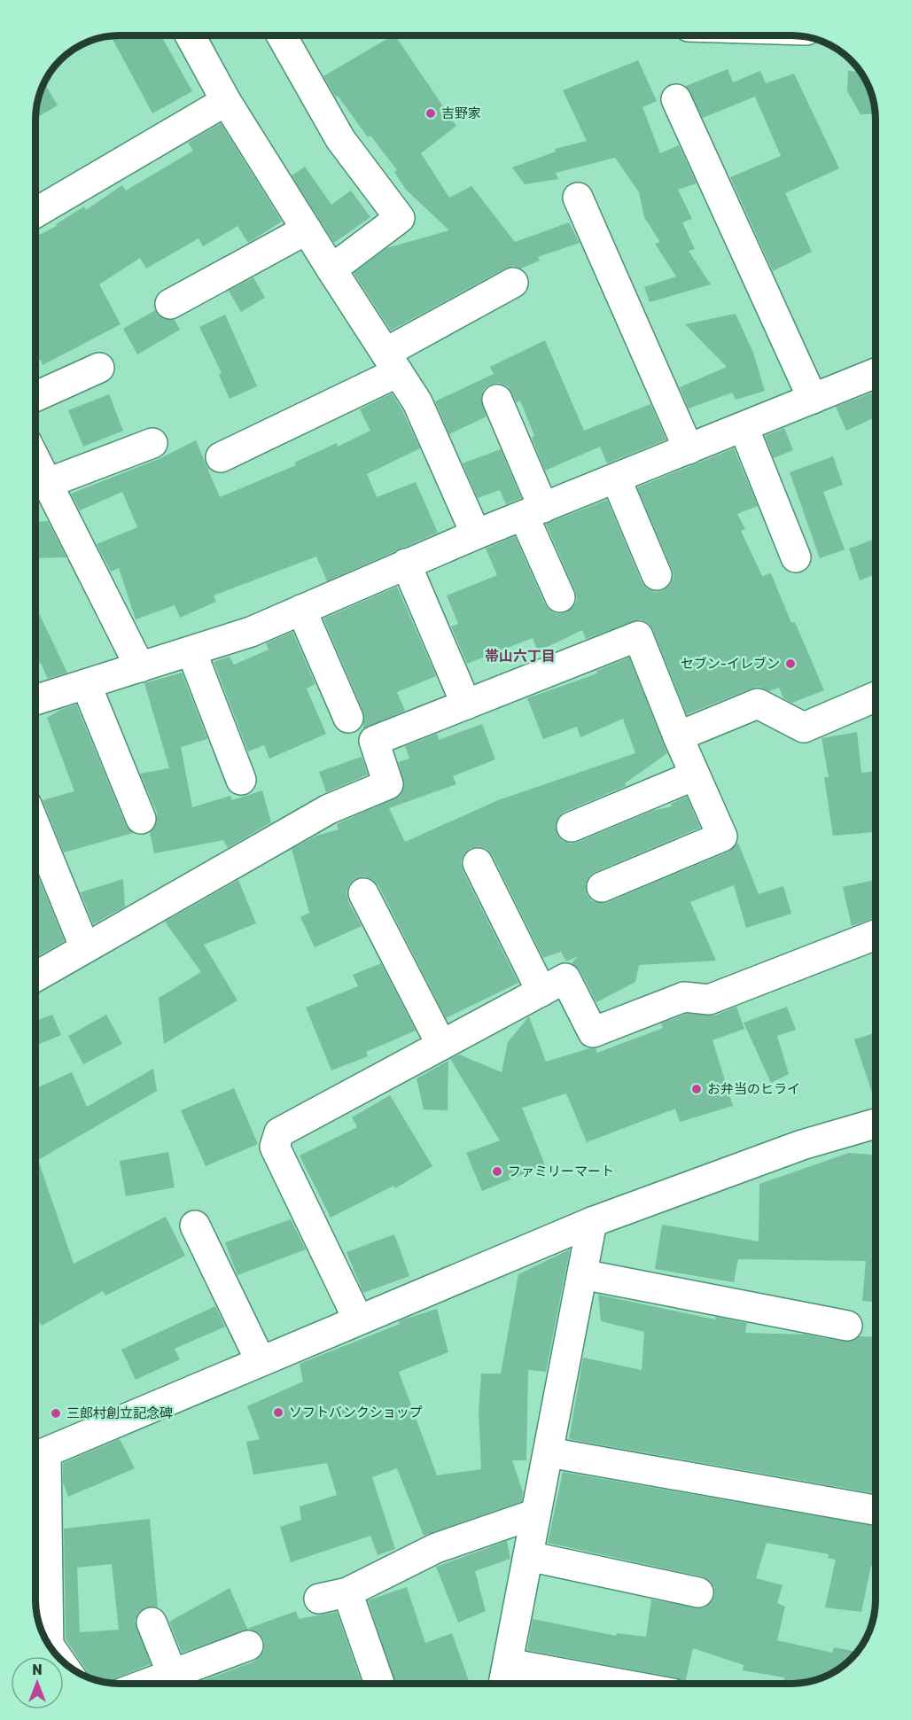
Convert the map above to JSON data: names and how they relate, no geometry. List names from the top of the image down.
{
  "districts": ["帯山六丁目"],
  "places": [
    "吉野家",
    "セブン-イレブン",
    "お弁当のヒライ",
    "ファミリーマート",
    "ソフトバンクショップ",
    "三郎村創立記念碑"
  ],
  "north": "top"
}
